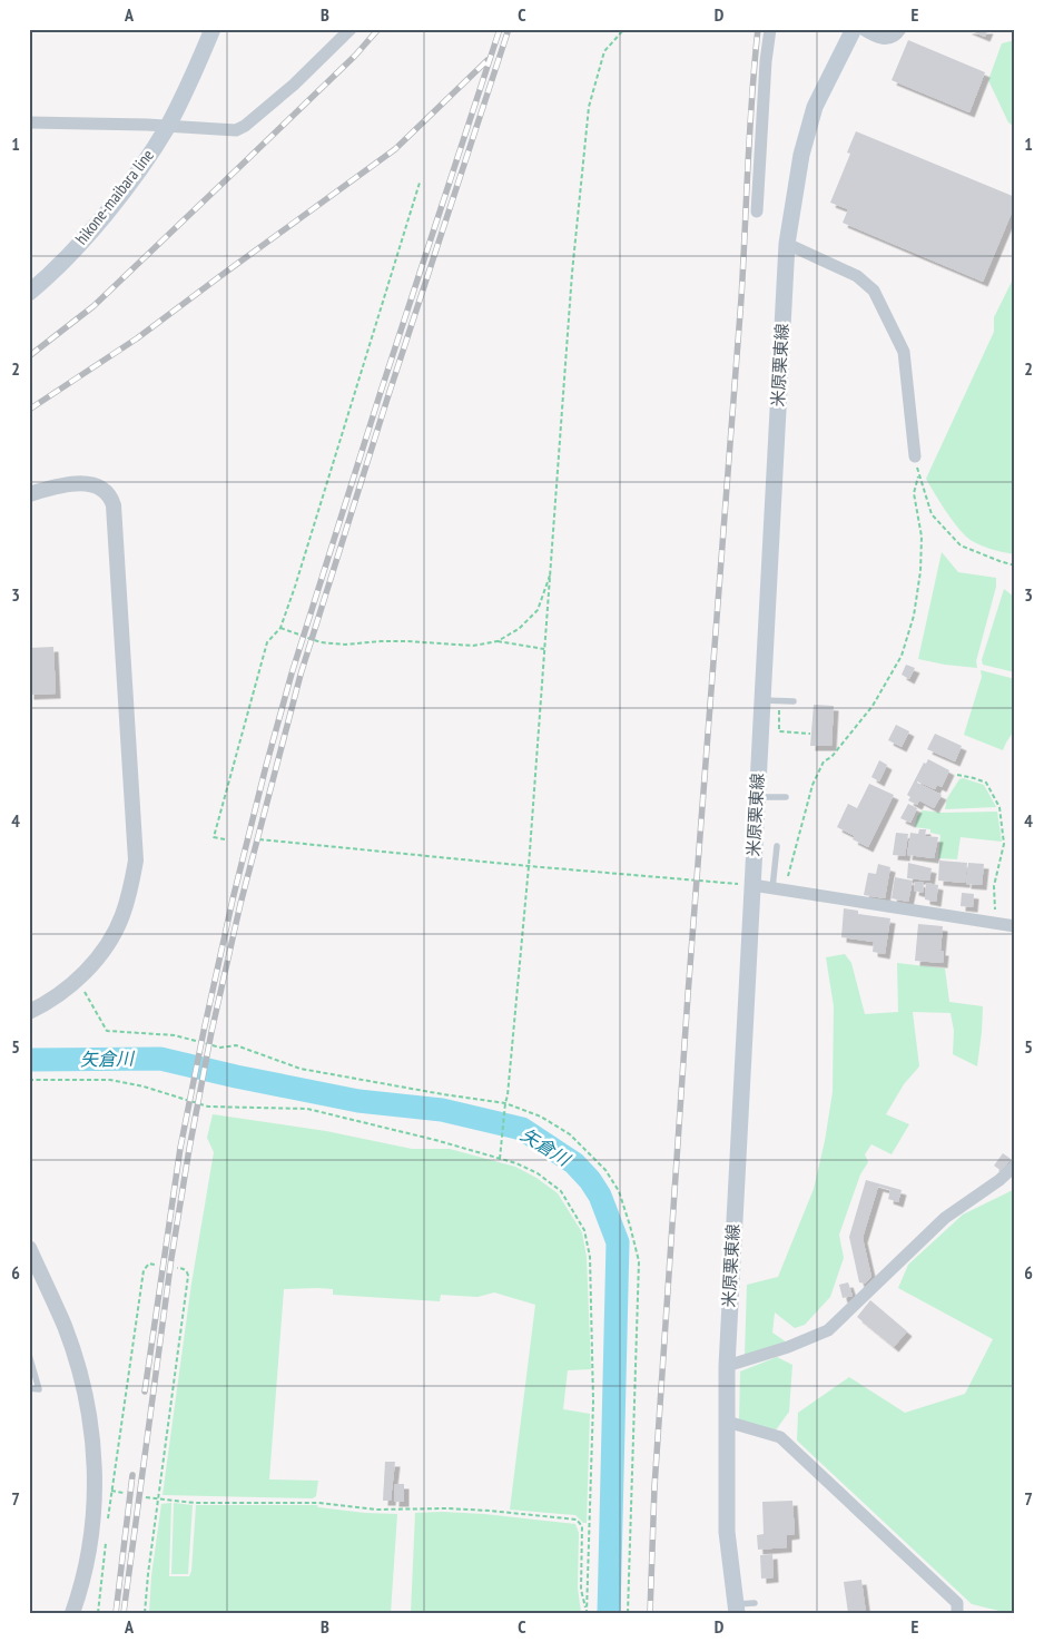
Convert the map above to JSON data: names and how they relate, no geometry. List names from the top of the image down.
{
  "streets": {
    "main road": ["hikone-maibara line", "米原栗東線"]
  },
  "water": ["矢倉川"],
  "grid": {
    "columns": [
      "A",
      "B",
      "C",
      "D",
      "E"
    ],
    "rows": [
      "1",
      "2",
      "3",
      "4",
      "5",
      "6",
      "7"
    ]
  }
}
